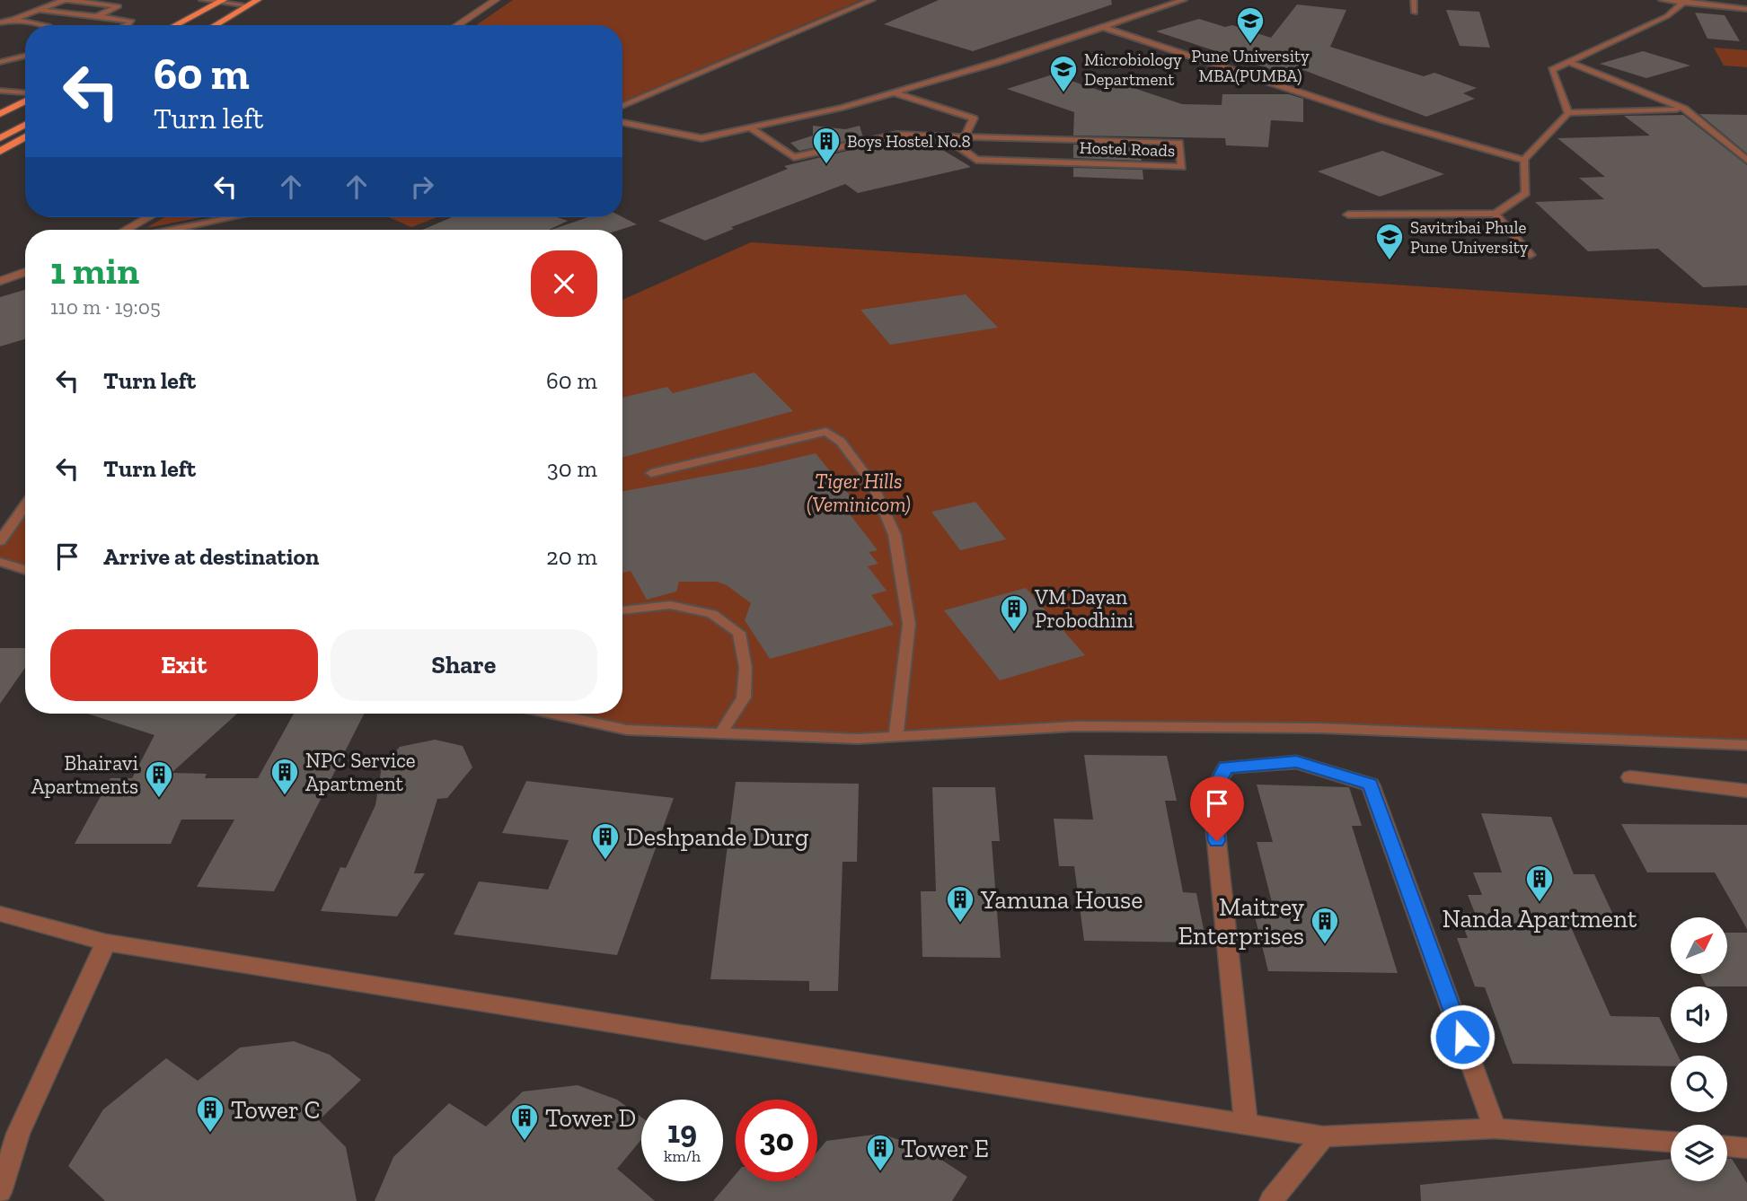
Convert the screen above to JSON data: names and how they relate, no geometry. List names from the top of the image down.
{
  "streets": {
    "lane": ["Hostel Roads"]
  },
  "parks": ["Tiger Hills (Veminicom)"],
  "places": {
    "school or university": ["Pune University MBA(PUMBA)", "Microbiology Department", "Savitribai Phule Pune University"],
    "building": [
      "Boys Hostel No.8",
      "VM Dayan Probodhini",
      "NPC Service Apartment",
      "Bhairavi Apartments",
      "Deshpande Durg",
      "Nanda Apartment",
      "Yamuna House",
      "Maitrey Enterprises",
      "Tower C",
      "Tower D",
      "Tower E"
    ]
  },
  "north": "top right",
  "page": {
    "turn": ["60 m", "Turn left"],
    "heading": ["1 min", "110 m · 19:05"],
    "list": [
      {
        "name": "Turn left",
        "value": "60 m"
      },
      {
        "name": "Turn left",
        "value": "30 m"
      },
      {
        "name": "Arrive at destination",
        "value": "20 m"
      }
    ],
    "buttons": ["Exit", "Share"],
    "speed": "19 km/h",
    "limit": "30"
  }
}
